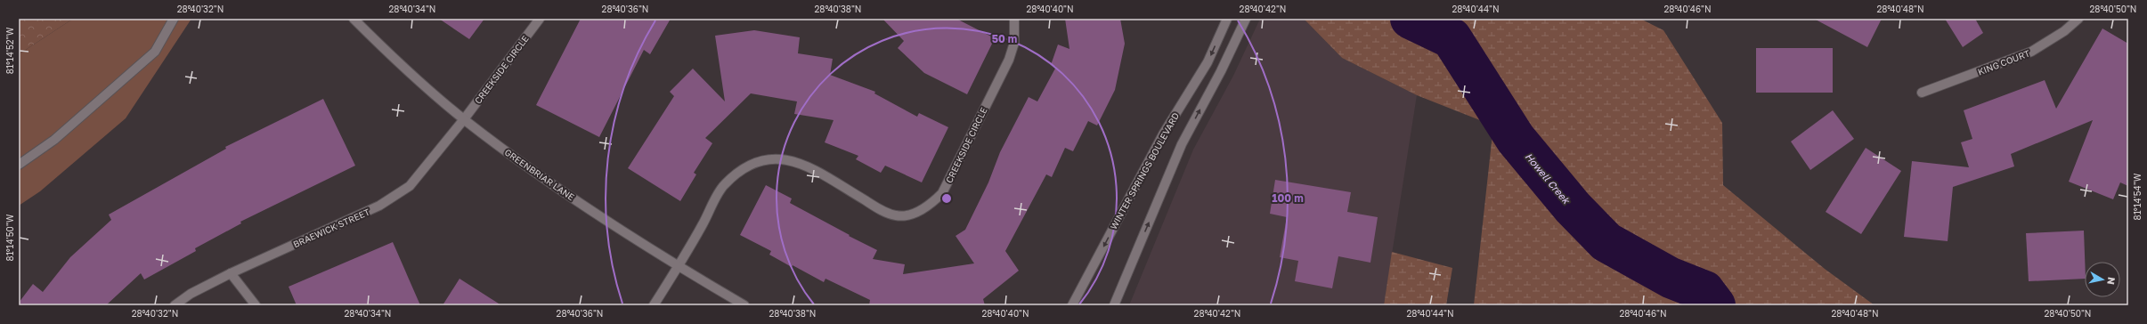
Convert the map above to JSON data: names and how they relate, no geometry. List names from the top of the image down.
{
  "streets": {
    "street": [
      "KING COURT",
      "CREEKSIDE CIRCLE",
      "WINTER SPRINGS BOULEVARD",
      "GREENBRIAR LANE",
      "BRAEWICK STREET"
    ]
  },
  "crossings": [
    ["CREEKSIDE CIRCLE", "GREENBRIAR LANE"],
    ["CREEKSIDE CIRCLE", "BRAEWICK STREET"],
    ["GREENBRIAR LANE", "BRAEWICK STREET"]
  ],
  "water": ["Howell Creek"],
  "north": "right",
  "coordinates": [
    "28°40'32\"N",
    "28°40'34\"N",
    "28°40'36\"N",
    "28°40'38\"N",
    "28°40'40\"N",
    "28°40'42\"N",
    "28°40'44\"N",
    "28°40'46\"N",
    "28°40'48\"N",
    "28°40'50\"N",
    "81°14'52\"W",
    "81°14'54\"W",
    "81°14'50\"W"
  ],
  "rings": ["50 m", "100 m"]
}
